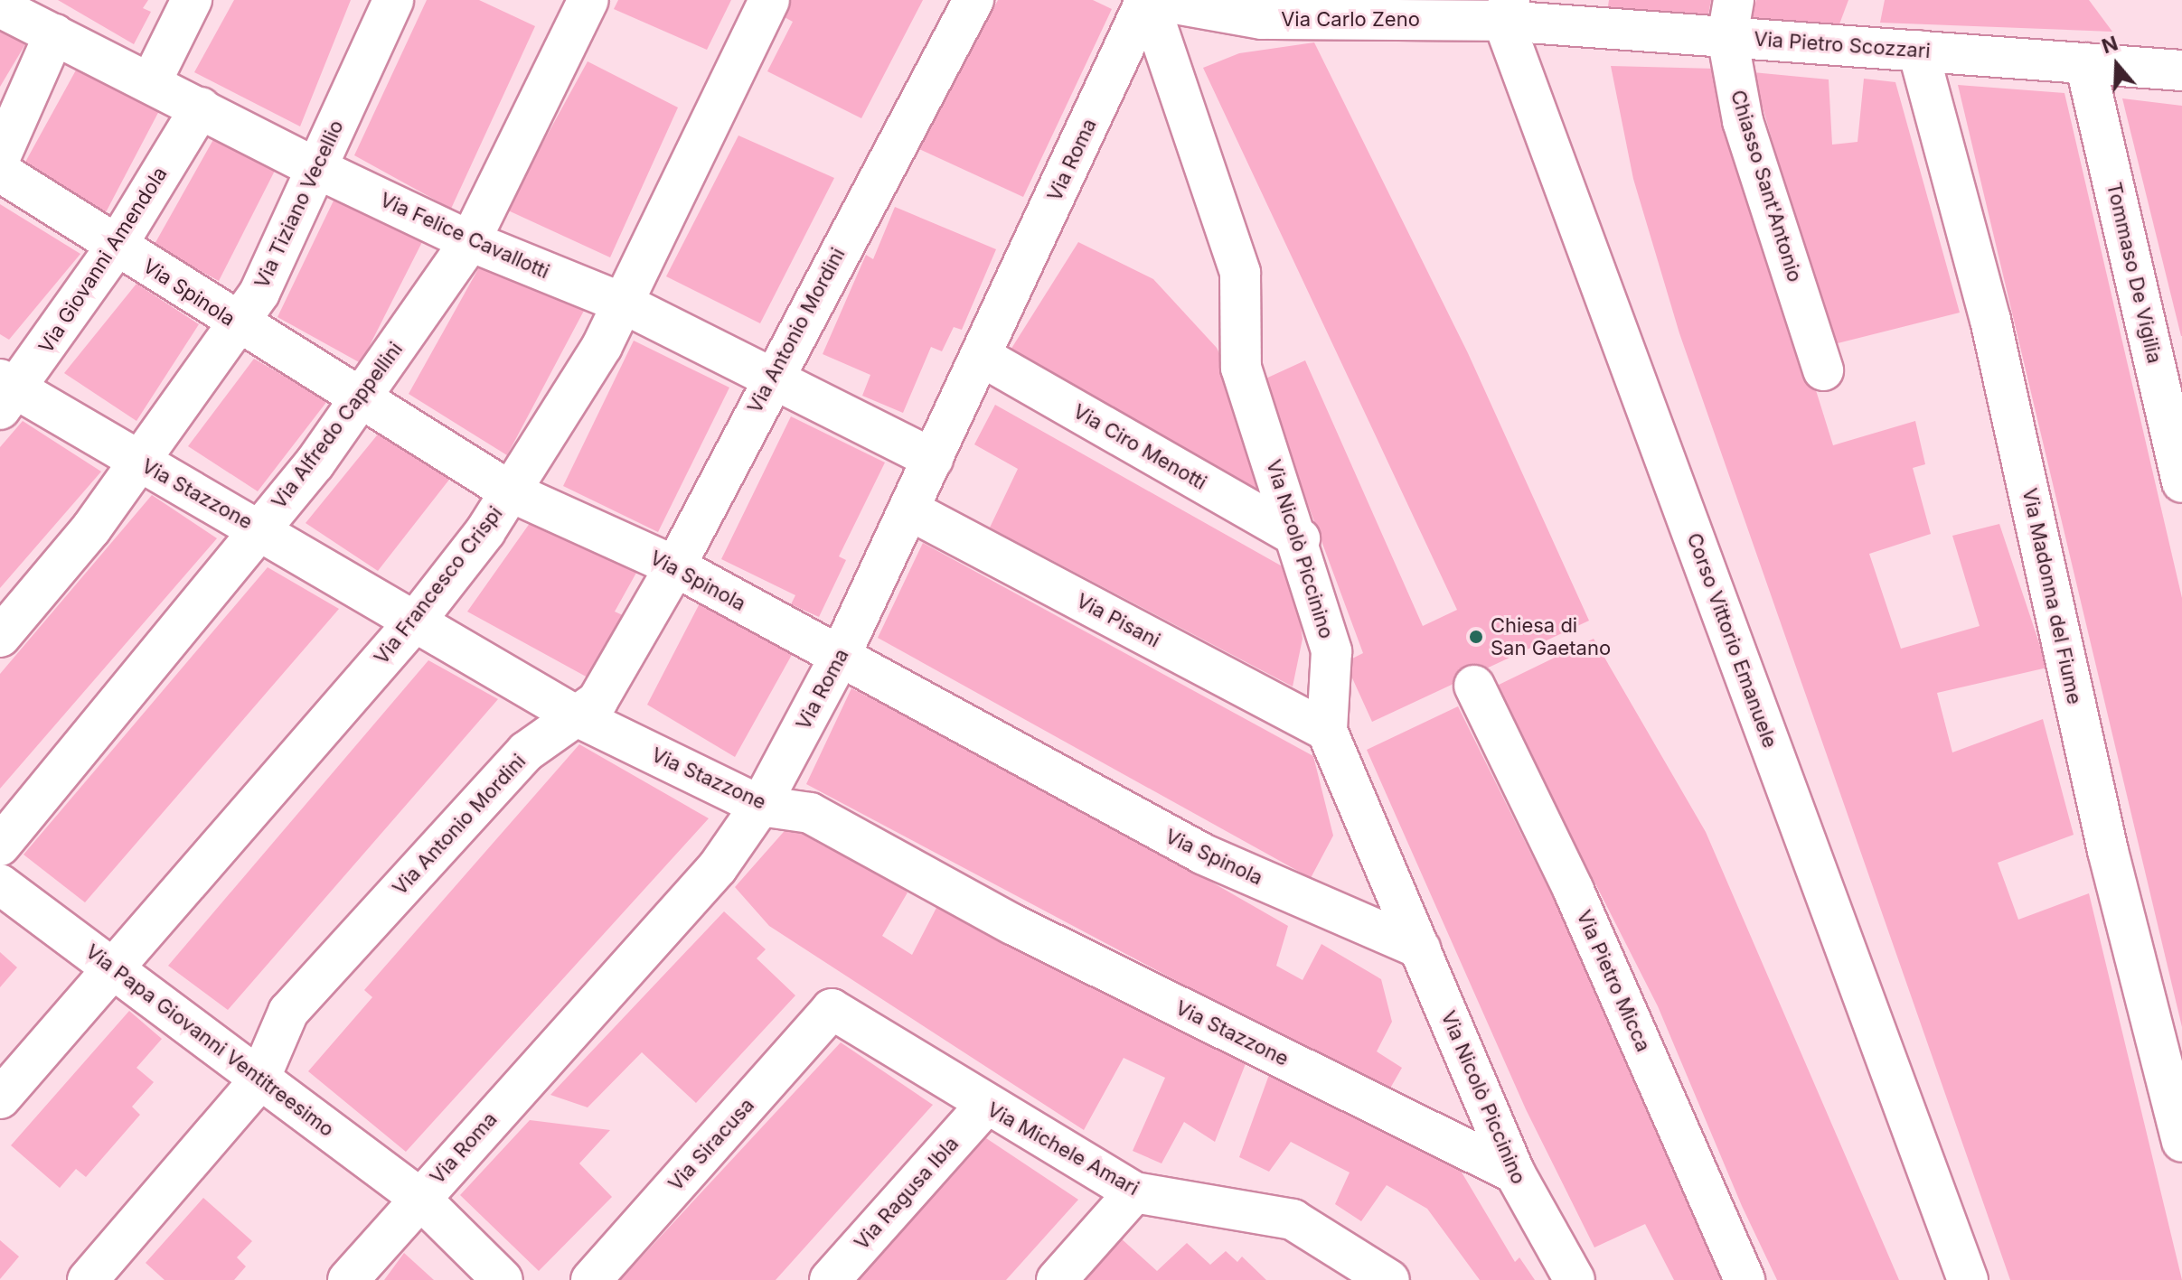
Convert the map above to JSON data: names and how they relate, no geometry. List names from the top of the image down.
{
  "streets": {
    "street": [
      "Via Carlo Zeno",
      "Via Pietro Scozzari",
      "Via Roma",
      "Chiasso Sant'Antonio",
      "Via Tiziano Vecellio",
      "Via Felice Cavallotti",
      "Via Giovanni Amendola",
      "Tommaso De Vigilia",
      "Via Spinola",
      "Via Antonio Mordini",
      "Via Alfredo Cappellini",
      "Via Ciro Menotti",
      "Via Stazzone",
      "Via Nicolò Piccinino",
      "Via Francesco Crispi",
      "Via Madonna del Fiume",
      "Via Pisani",
      "Corso Vittorio Emanuele",
      "Via Pietro Micca",
      "Via Papa Giovanni Ventitreesimo",
      "Via Siracusa",
      "Via Michele Amari",
      "Via Ragusa Ibla"
    ]
  },
  "crossings": [
    ["Via Carlo Zeno", "Via Pietro Scozzari"],
    ["Via Carlo Zeno", "Corso Vittorio Emanuele"],
    ["Via Pietro Scozzari", "Chiasso Sant'Antonio"],
    ["Via Pietro Scozzari", "Tommaso De Vigilia"],
    ["Via Pietro Scozzari", "Via Madonna del Fiume"],
    ["Via Pietro Scozzari", "Corso Vittorio Emanuele"],
    ["Via Roma", "Via Felice Cavallotti"],
    ["Via Roma", "Via Spinola"],
    ["Via Roma", "Via Ciro Menotti"],
    ["Via Roma", "Via Stazzone"],
    ["Via Roma", "Via Nicolò Piccinino"],
    ["Via Roma", "Via Pisani"],
    ["Via Roma", "Via Papa Giovanni Ventitreesimo"],
    ["Via Tiziano Vecellio", "Via Felice Cavallotti"],
    ["Via Tiziano Vecellio", "Via Spinola"],
    ["Via Tiziano Vecellio", "Via Stazzone"],
    ["Via Felice Cavallotti", "Via Giovanni Amendola"],
    ["Via Felice Cavallotti", "Via Antonio Mordini"],
    ["Via Felice Cavallotti", "Via Alfredo Cappellini"],
    ["Via Felice Cavallotti", "Via Francesco Crispi"],
    ["Via Giovanni Amendola", "Via Spinola"],
    ["Via Giovanni Amendola", "Via Stazzone"],
    ["Via Spinola", "Via Antonio Mordini"],
    ["Via Spinola", "Via Alfredo Cappellini"],
    ["Via Spinola", "Via Nicolò Piccinino"],
    ["Via Spinola", "Via Francesco Crispi"],
    ["Via Antonio Mordini", "Via Stazzone"],
    ["Via Antonio Mordini", "Via Papa Giovanni Ventitreesimo"],
    ["Via Alfredo Cappellini", "Via Stazzone"],
    ["Via Ciro Menotti", "Via Nicolò Piccinino"],
    ["Via Stazzone", "Via Nicolò Piccinino"],
    ["Via Stazzone", "Via Francesco Crispi"],
    ["Via Nicolò Piccinino", "Via Pisani"],
    ["Via Francesco Crispi", "Via Papa Giovanni Ventitreesimo"],
    ["Via Siracusa", "Via Michele Amari"],
    ["Via Michele Amari", "Via Ragusa Ibla"]
  ],
  "places": ["Chiesa di San Gaetano"],
  "north": "top"
}
